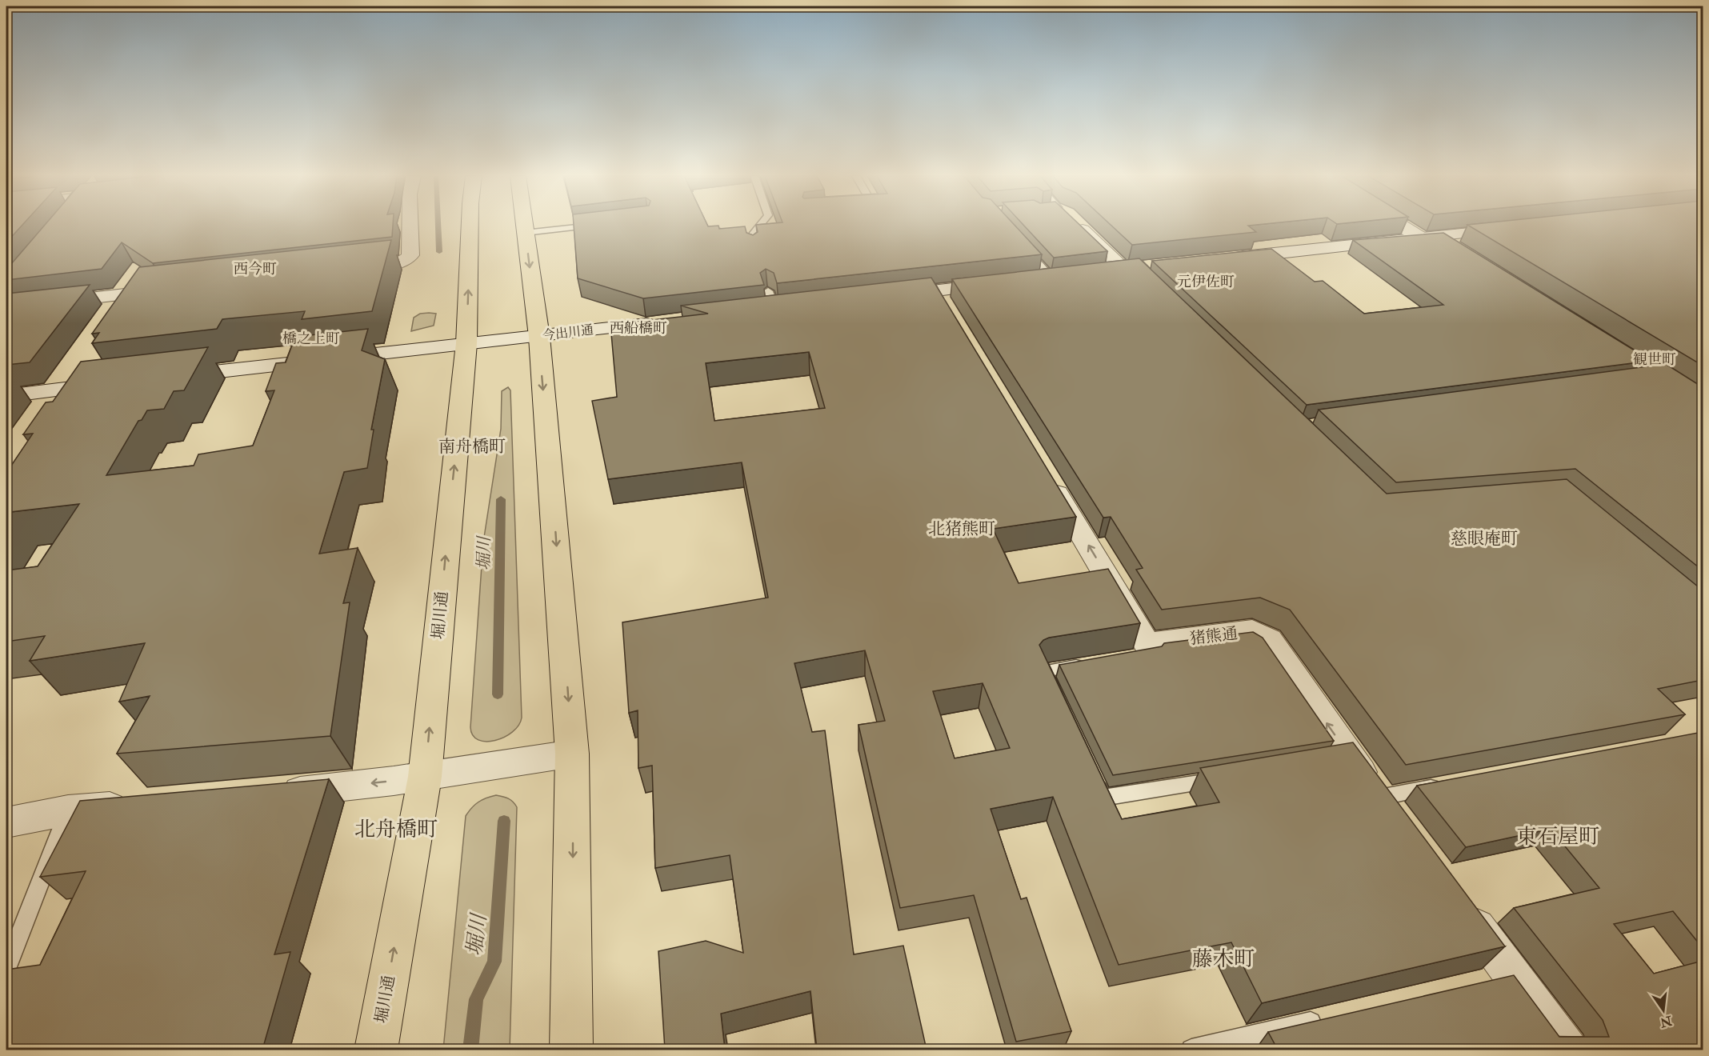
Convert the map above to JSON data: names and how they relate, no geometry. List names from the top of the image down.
{
  "streets": {
    "main road": ["今出川通", "堀川通"],
    "street": ["猪熊通"]
  },
  "crossings": [
    ["今出川通", "堀川通"]
  ],
  "one_way": ["猪熊通"],
  "districts": [
    "西今町",
    "元伊佐町",
    "西船橋町",
    "橋之上町",
    "観世町",
    "南舟橋町",
    "北猪熊町",
    "慈眼庵町",
    "北舟橋町",
    "東石屋町",
    "藤木町"
  ],
  "water": ["堀川"],
  "north": "bottom"
}
